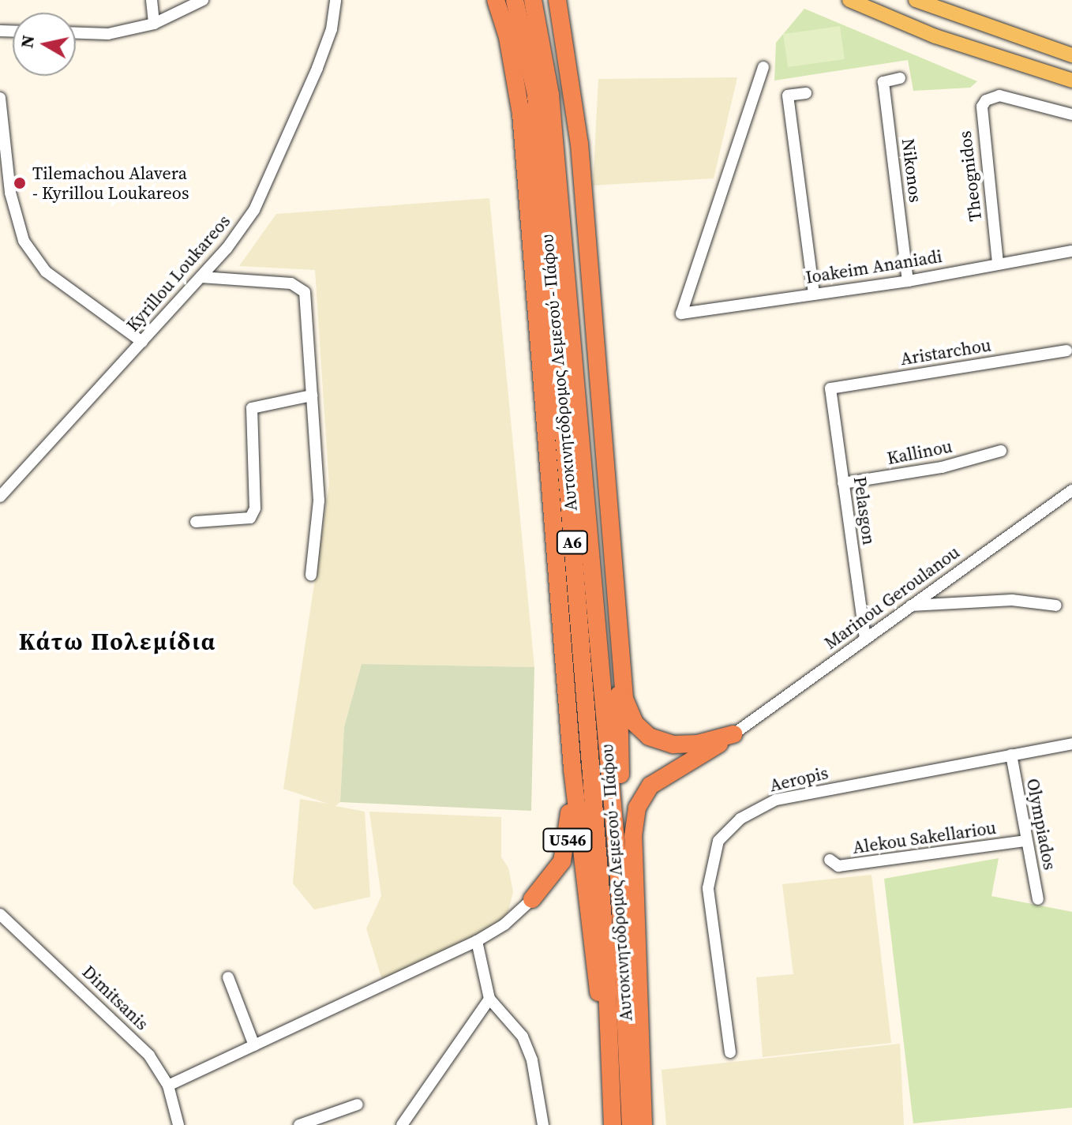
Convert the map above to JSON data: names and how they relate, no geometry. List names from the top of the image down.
{
  "streets": {
    "highway": ["Αυτοκινητόδρομος Λεμεσού - Πάφου", "A6", "U546"],
    "street": [
      "Nikonos",
      "Theognidos",
      "Ioakeim Ananiadi",
      "Kyrillou Loukareos",
      "Aristarchou",
      "Kallinou",
      "Pelasgon",
      "Marinou Geroulanou",
      "Aeropis",
      "Olympiados",
      "Alekou Sakellariou",
      "Dimitsanis"
    ]
  },
  "crossings": [
    ["Nikonos", "Ioakeim Ananiadi"],
    ["Theognidos", "Ioakeim Ananiadi"],
    ["Aristarchou", "Pelasgon"],
    ["Kallinou", "Pelasgon"],
    ["Pelasgon", "Marinou Geroulanou"],
    ["Aeropis", "Olympiados"],
    ["Olympiados", "Alekou Sakellariou"],
    ["U546", "Dimitsanis"]
  ],
  "districts": ["Κάτω Πολεμίδια"],
  "places": ["Tilemachou Alavera - Kyrillou Loukareos"],
  "north": "left"
}
